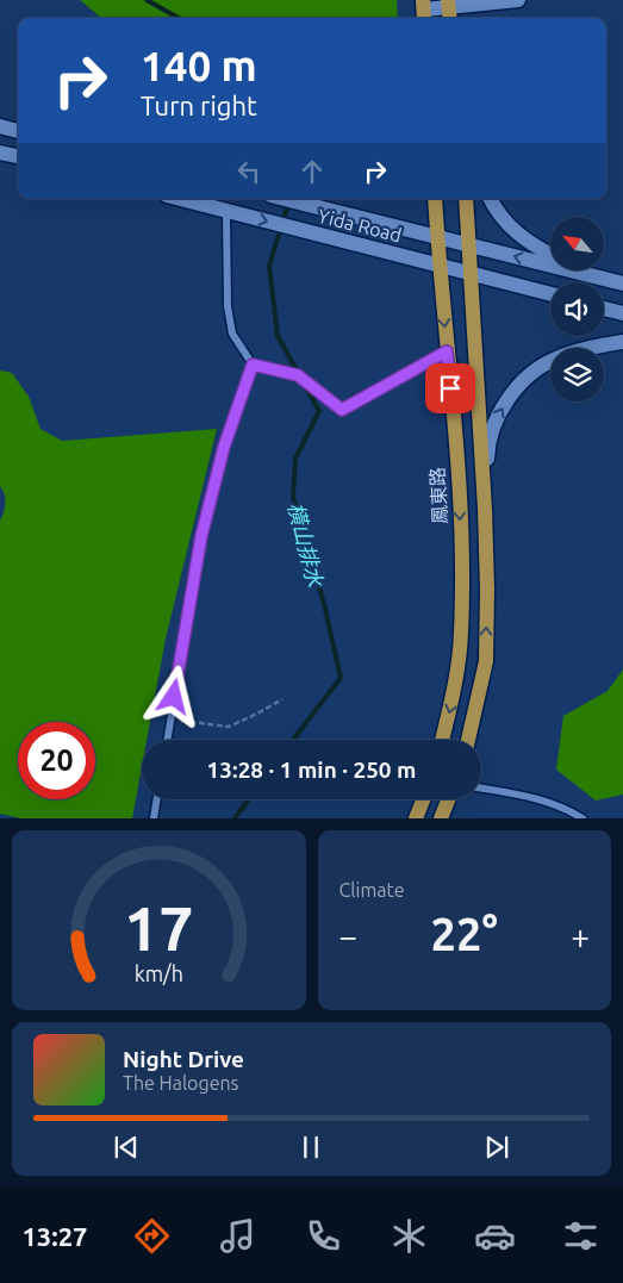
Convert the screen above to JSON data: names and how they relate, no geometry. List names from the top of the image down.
{
  "streets": {
    "main road": ["鳳東路"],
    "street": ["Yida Road"]
  },
  "crossings": [
    ["Yida Road", "鳳東路"]
  ],
  "water": ["橫山排水"],
  "north": "top left",
  "page": {
    "turn": ["140 m", "Turn right"],
    "limit": "20",
    "trip": "13:28 · 1 min · 250 m",
    "tile": "Climate",
    "heat": ["−", "22°", "+"],
    "song": ["Night Drive", "The Halogens"],
    "tabs": "13:27",
    "gauge": ["17", "km/h"]
  }
}
